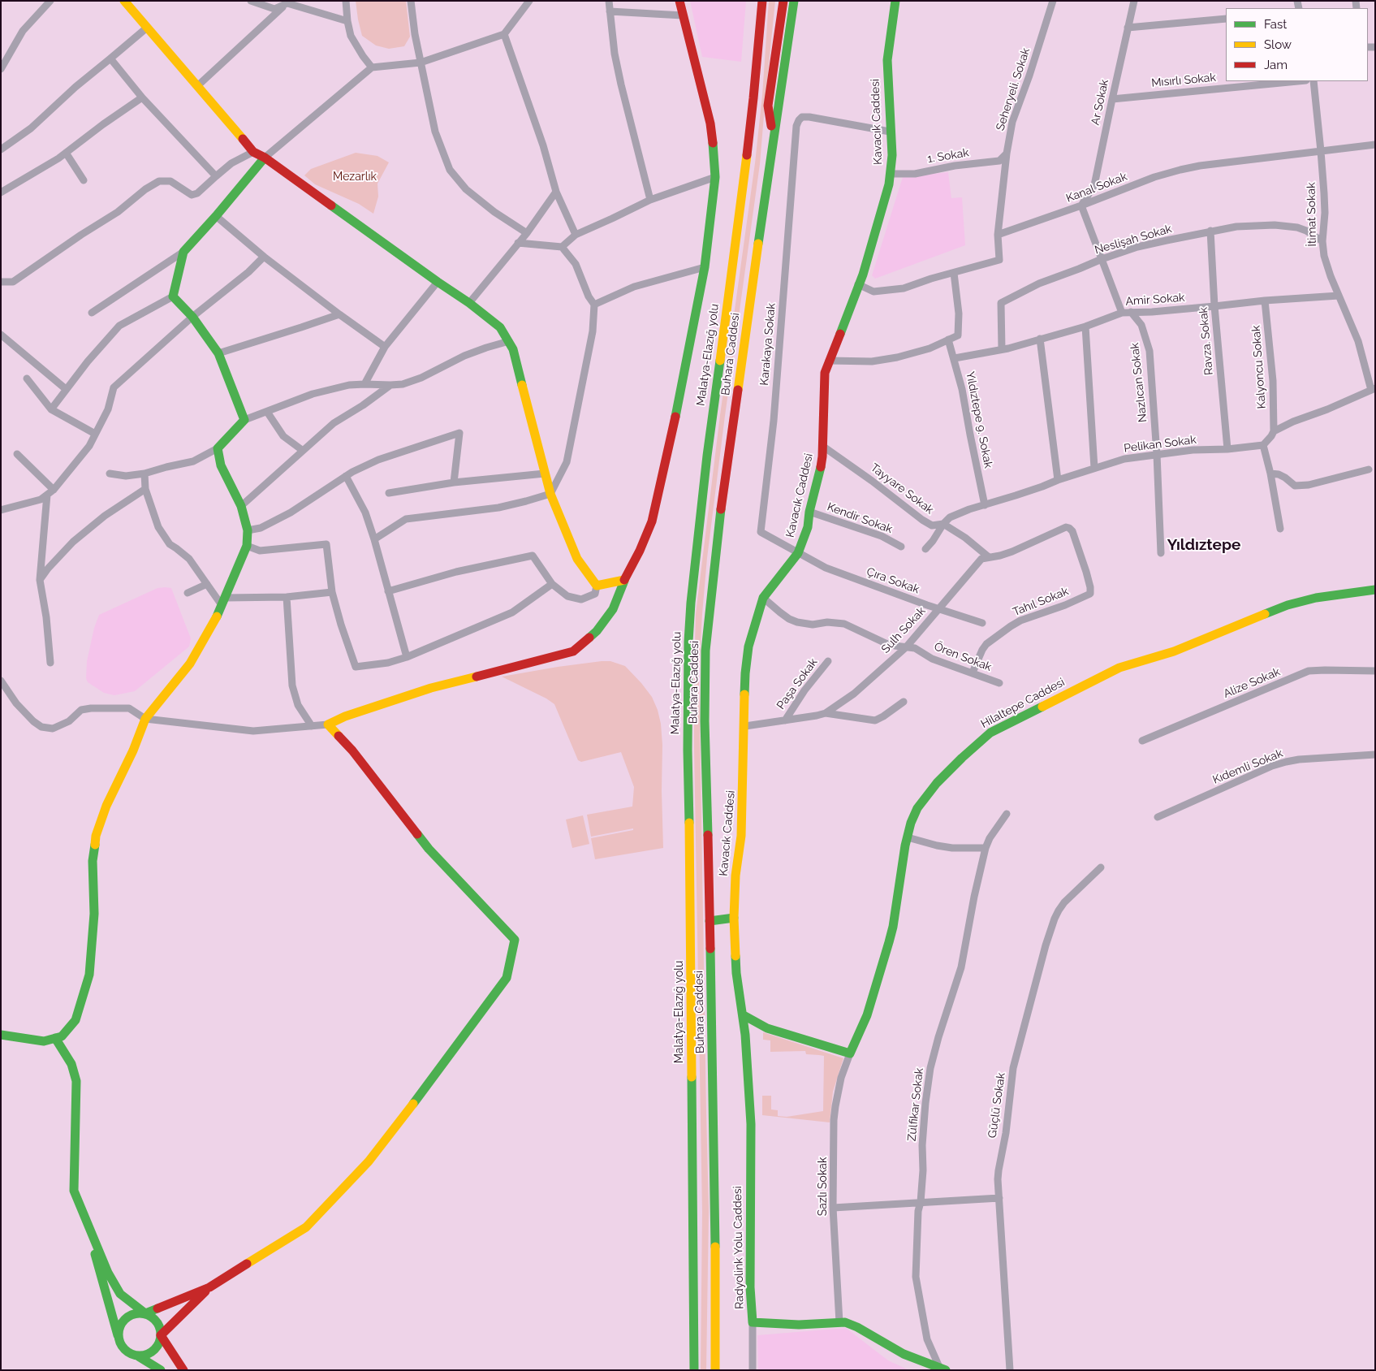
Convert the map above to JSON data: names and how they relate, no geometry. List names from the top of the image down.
{
  "streets": {
    "main road": [
      "Kavacık Caddesi",
      "Buhara Caddesi",
      "Malatya-Elazığ yolu",
      "Hilaltepe Caddesi",
      "Radyolink Yolu Caddesi"
    ],
    "street": [
      "Mısırlı Sokak",
      "Seheryeli. Sokak",
      "Ar Sokak",
      "1. Sokak",
      "Kanal Sokak",
      "İtimat Sokak",
      "Neslişah Sokak",
      "Amir Sokak",
      "Ravza. Sokak",
      "Karakaya Sokak",
      "Kalyoncu Sokak",
      "Nazlıcan Sokak",
      "Yıldıztepe 9. Sokak",
      "Pelikan Sokak",
      "Tayyare Sokak",
      "Kendir Sokak",
      "Çıra Sokak",
      "Tahıl Sokak",
      "Sulh Sokak",
      "Ören Sokak",
      "Alize Sokak",
      "Paşa Sokak",
      "Kıdemli Sokak",
      "Zülfikar Sokak",
      "Güçlü Sokak",
      "Sazlı Sokak"
    ]
  },
  "crossings": [
    ["Mısırlı Sokak", "Ar Sokak"],
    ["Seheryeli. Sokak", "1. Sokak"],
    ["Seheryeli. Sokak", "Kanal Sokak"],
    ["Ar Sokak", "Kanal Sokak"],
    ["Kavacık Caddesi", "1. Sokak"],
    ["Kavacık Caddesi", "Karakaya Sokak"],
    ["Kavacık Caddesi", "Tayyare Sokak"],
    ["Kavacık Caddesi", "Kendir Sokak"],
    ["Kavacık Caddesi", "Çıra Sokak"],
    ["Kavacık Caddesi", "Sulh Sokak"],
    ["Kavacık Caddesi", "Ören Sokak"],
    ["Kavacık Caddesi", "Radyolink Yolu Caddesi"],
    ["Kanal Sokak", "İtimat Sokak"],
    ["İtimat Sokak", "Neslişah Sokak"],
    ["İtimat Sokak", "Amir Sokak"],
    ["Neslişah Sokak", "Amir Sokak"],
    ["Neslişah Sokak", "Ravza. Sokak"],
    ["Amir Sokak", "Ravza. Sokak"],
    ["Amir Sokak", "Kalyoncu Sokak"],
    ["Amir Sokak", "Nazlıcan Sokak"],
    ["Amir Sokak", "Yıldıztepe 9. Sokak"],
    ["Ravza. Sokak", "Pelikan Sokak"],
    ["Karakaya Sokak", "Çıra Sokak"],
    ["Nazlıcan Sokak", "Pelikan Sokak"],
    ["Yıldıztepe 9. Sokak", "Pelikan Sokak"],
    ["Pelikan Sokak", "Tayyare Sokak"],
    ["Tayyare Sokak", "Sulh Sokak"],
    ["Çıra Sokak", "Sulh Sokak"],
    ["Tahıl Sokak", "Sulh Sokak"],
    ["Tahıl Sokak", "Ören Sokak"],
    ["Sulh Sokak", "Ören Sokak"],
    ["Sulh Sokak", "Paşa Sokak"],
    ["Hilaltepe Caddesi", "Sazlı Sokak"],
    ["Zülfikar Sokak", "Radyolink Yolu Caddesi"],
    ["Sazlı Sokak", "Radyolink Yolu Caddesi"]
  ],
  "districts": ["Yıldıztepe"],
  "parks": ["Mezarlık"],
  "legend": ["Fast", "Slow", "Jam"]
}
